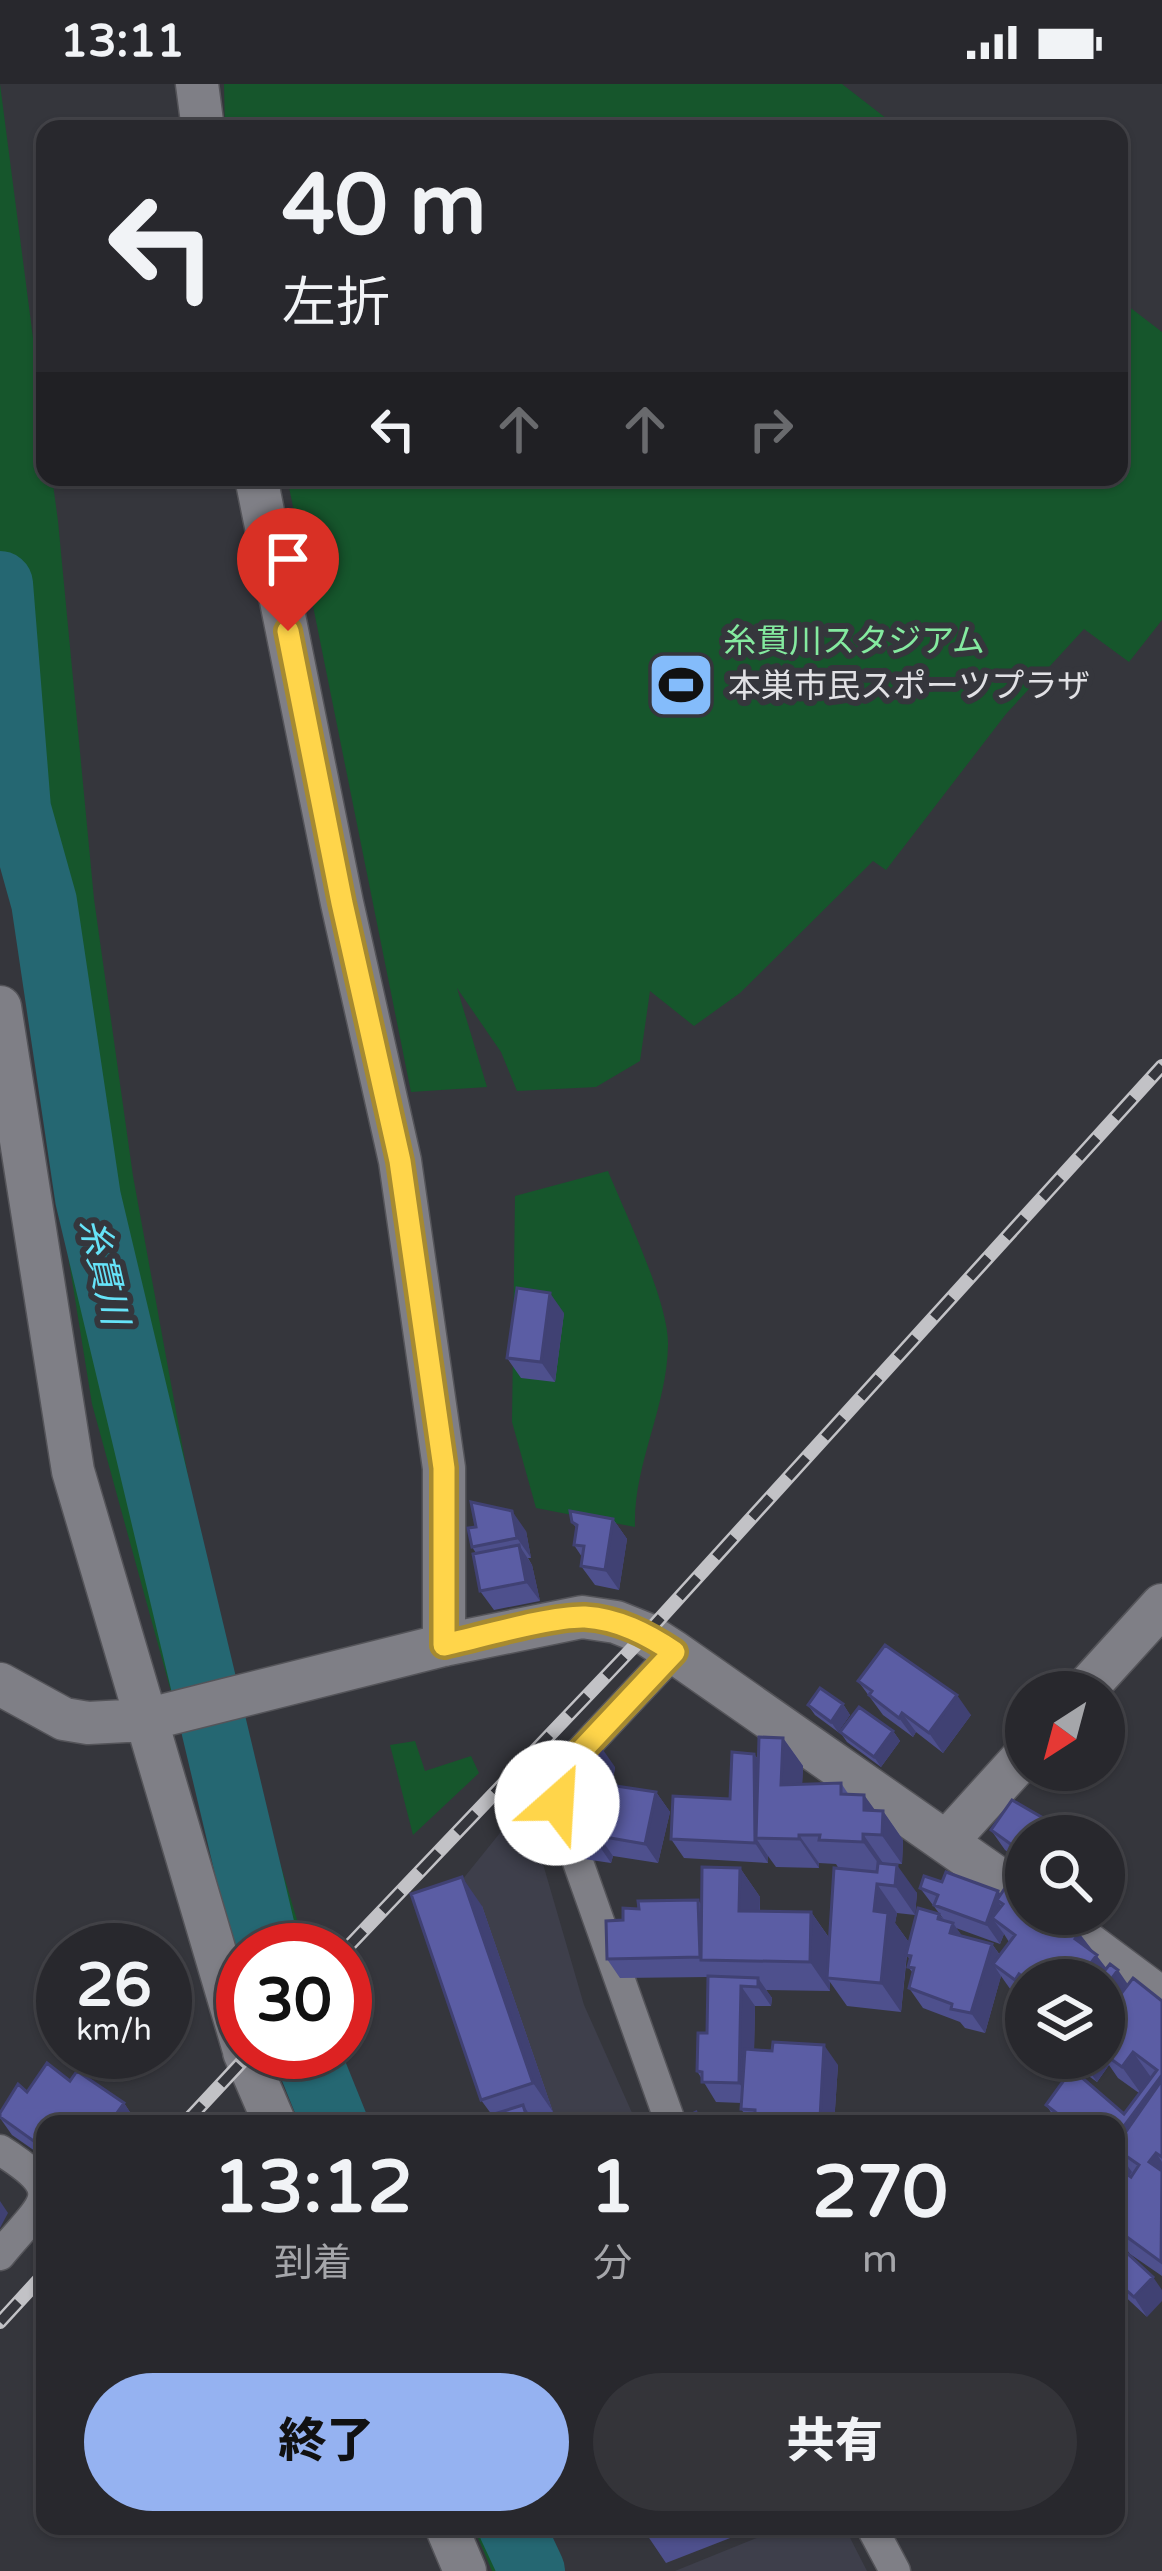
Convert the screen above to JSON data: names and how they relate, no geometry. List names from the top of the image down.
{
  "water": ["糸貫川"],
  "parks": ["糸貫川スタジアム"],
  "places": {
    "sports": ["本巣市民スポーツプラザ"]
  },
  "north": "bottom left",
  "page": {
    "status": "13:11",
    "turn": ["40 m", "左折"],
    "speed": "26 km/h",
    "limit": "30",
    "eta": [
      "13:12",
      "到着",
      "1",
      "分",
      "270",
      "m"
    ],
    "buttons": ["終了", "共有"]
  }
}
